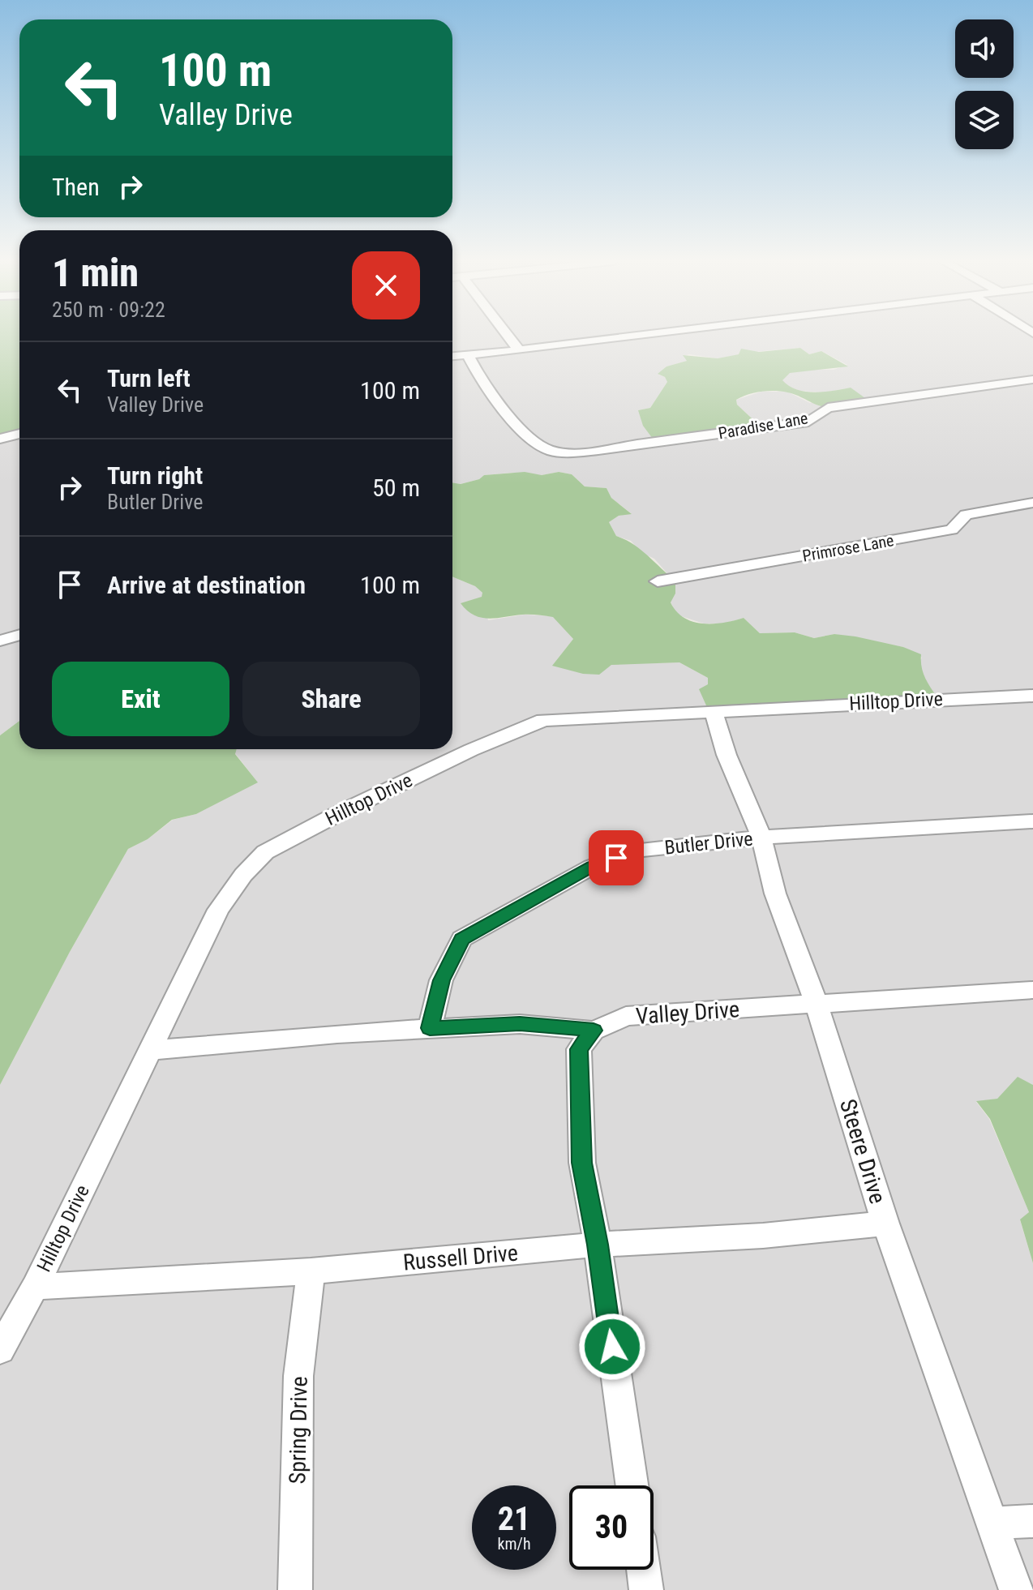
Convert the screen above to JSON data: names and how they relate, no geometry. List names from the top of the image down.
{
  "streets": {
    "street": [
      "Paradise Lane",
      "Primrose Lane",
      "Hilltop Drive",
      "Butler Drive",
      "Valley Drive",
      "Steere Drive",
      "Russell Drive",
      "Spring Drive"
    ]
  },
  "crossings": [
    ["Hilltop Drive", "Valley Drive"],
    ["Hilltop Drive", "Steere Drive"],
    ["Hilltop Drive", "Russell Drive"],
    ["Butler Drive", "Valley Drive"],
    ["Butler Drive", "Steere Drive"],
    ["Valley Drive", "Steere Drive"],
    ["Steere Drive", "Russell Drive"],
    ["Russell Drive", "Spring Drive"]
  ],
  "page": {
    "turn": ["100 m", "Valley Drive"],
    "then": "Then",
    "heading": ["1 min", "250 m · 09:22"],
    "list": [
      {
        "name": "Turn left",
        "note": "Valley Drive",
        "value": "100 m"
      },
      {
        "name": "Turn right",
        "note": "Butler Drive",
        "value": "50 m"
      },
      {
        "name": "Arrive at destination",
        "value": "100 m"
      }
    ],
    "buttons": ["Exit", "Share"],
    "speed": "21 km/h",
    "limit": "30"
  }
}
